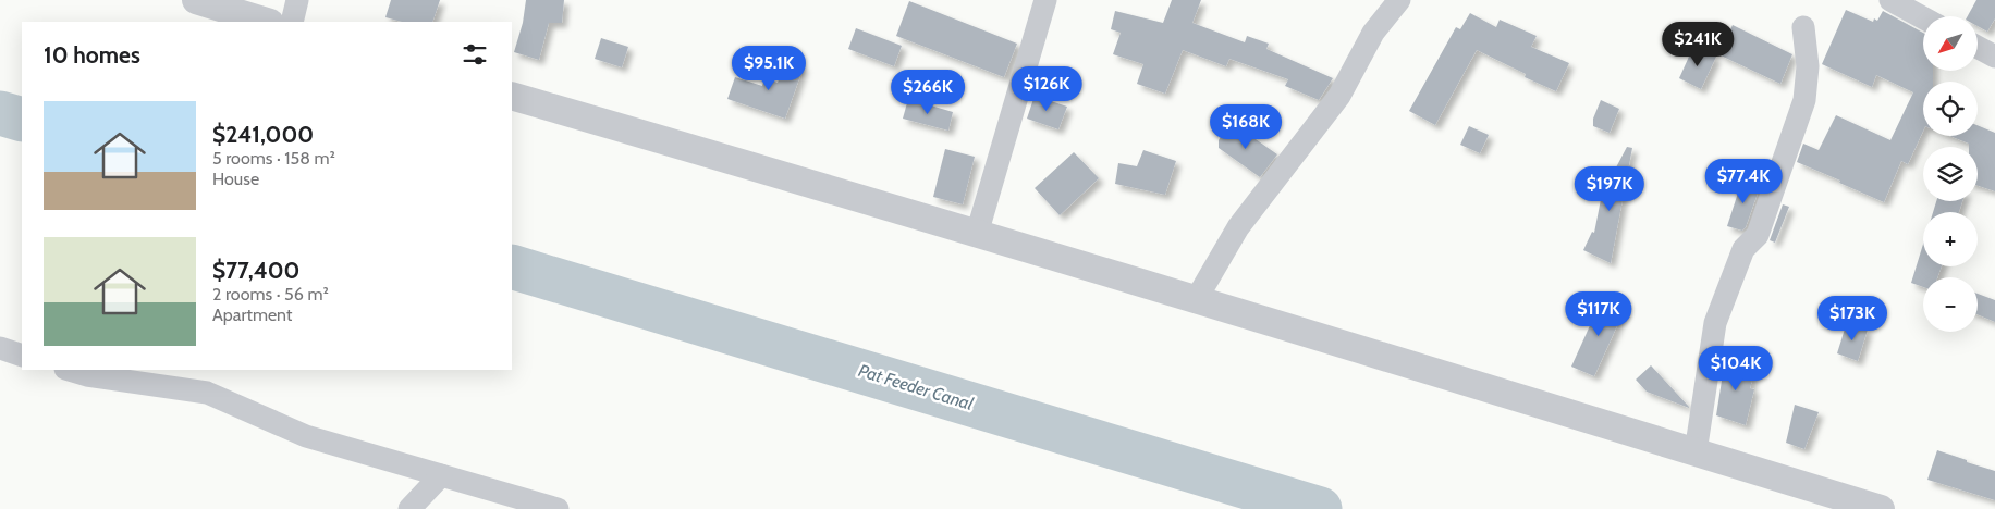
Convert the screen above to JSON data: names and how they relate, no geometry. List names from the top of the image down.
{
  "water": ["Pat Feeder Canal"],
  "north": "bottom left",
  "page": {
    "map_buttons": ["+", "−"],
    "price": [
      "$241K",
      "$95.1K",
      "$126K",
      "$266K",
      "$168K",
      "$77.4K",
      "$197K",
      "$117K",
      "$173K",
      "$104K"
    ],
    "heading": "10 homes",
    "list": [
      {
        "name": "$241,000",
        "note": "5 rooms · 158 m² · House"
      },
      {
        "name": "$77,400",
        "note": "2 rooms · 56 m² · Apartment"
      }
    ]
  }
}
